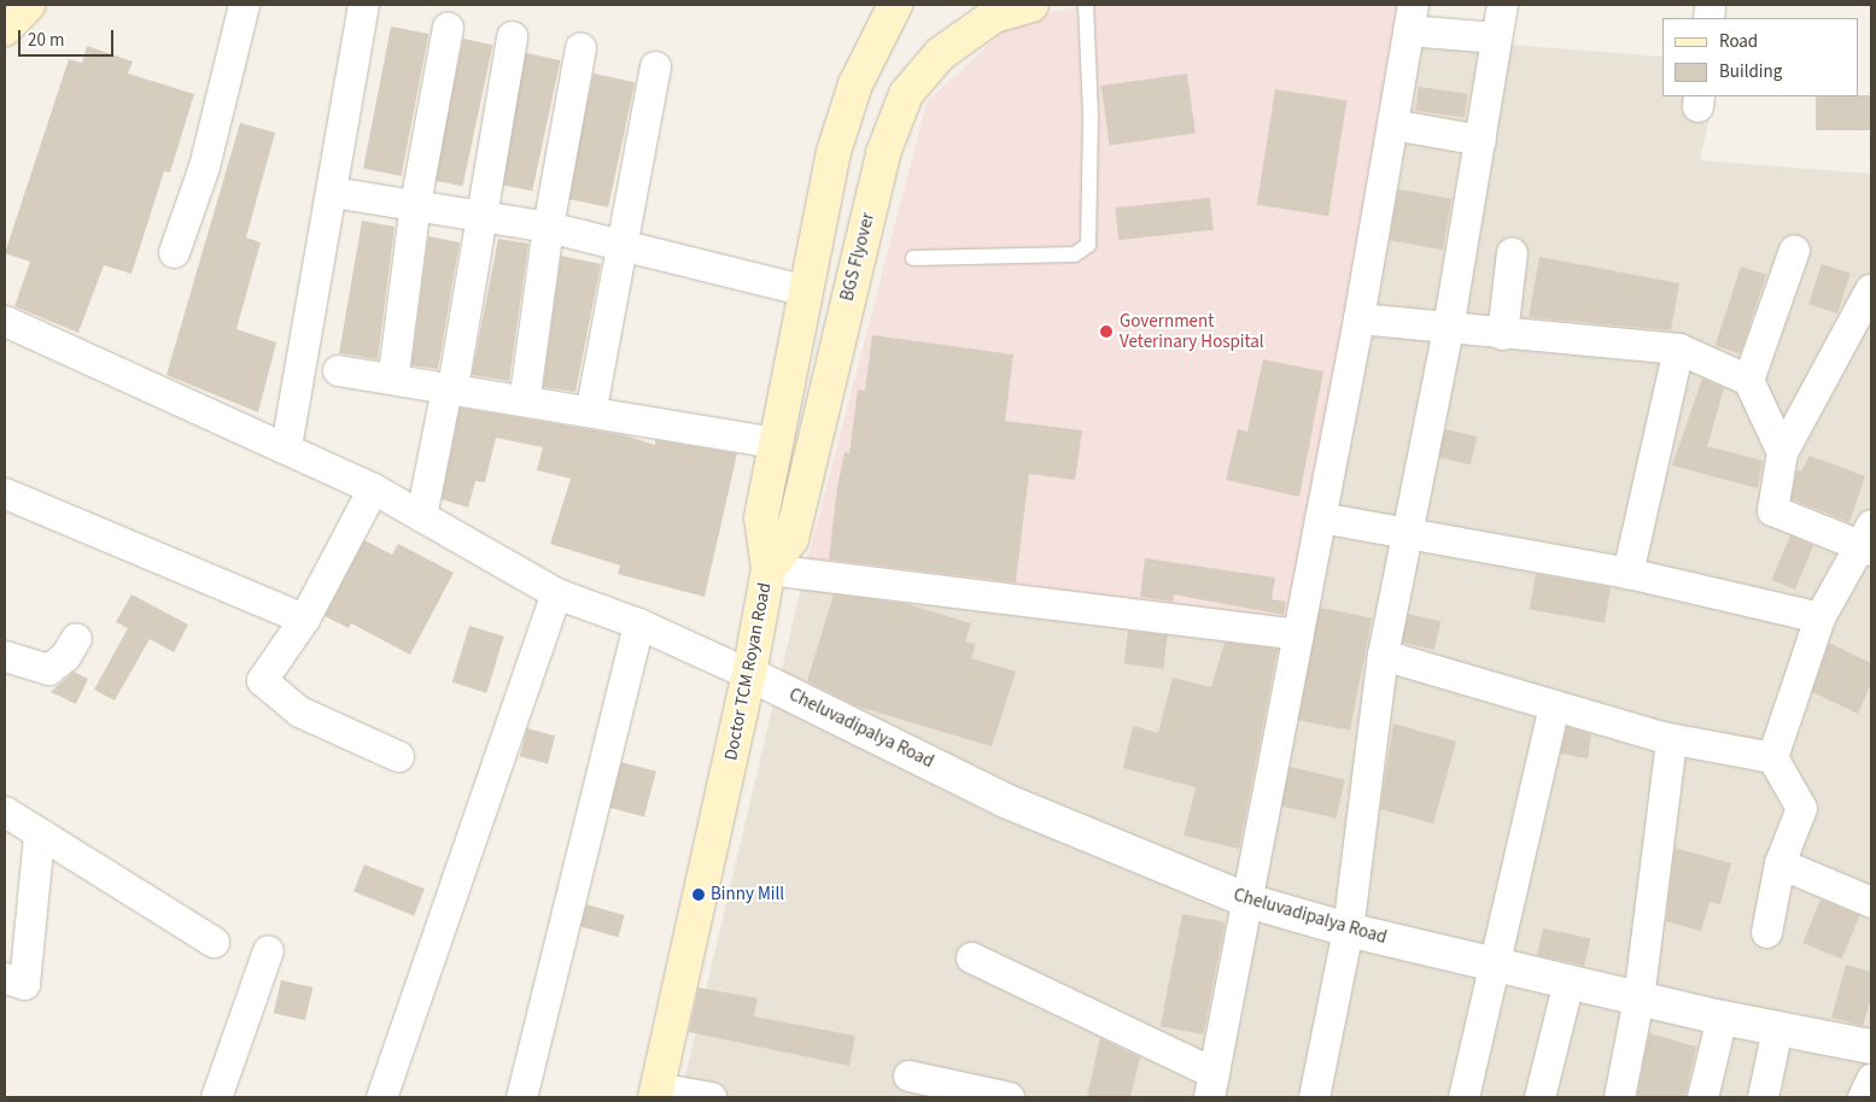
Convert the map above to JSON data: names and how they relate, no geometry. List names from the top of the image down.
{
  "streets": {
    "main road": ["BGS Flyover", "Doctor TCM Royan Road"],
    "street": ["Cheluvadipalya Road"]
  },
  "crossings": [
    ["BGS Flyover", "Doctor TCM Royan Road"],
    ["Doctor TCM Royan Road", "Cheluvadipalya Road"]
  ],
  "places": ["Government Veterinary Hospital", "Binny Mill"],
  "legend": ["Road", "Building"],
  "scale_bar": "20 m"
}
